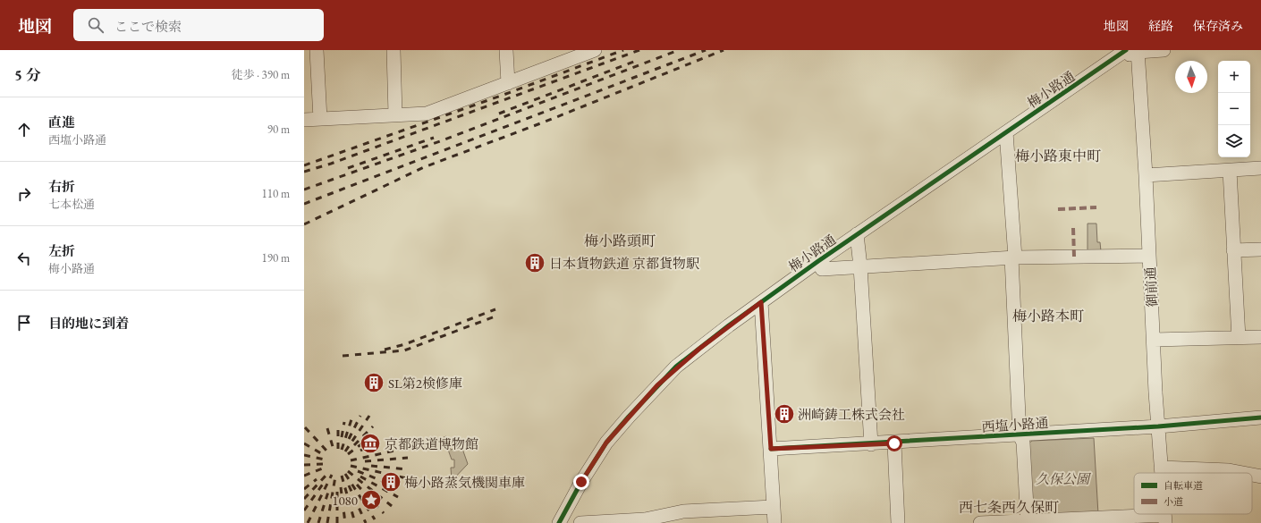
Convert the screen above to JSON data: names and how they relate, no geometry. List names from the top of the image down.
{
  "streets": {
    "street": ["梅小路通", "御前通", "西塩小路通"]
  },
  "crossings": [
    ["梅小路通", "御前通"],
    ["御前通", "西塩小路通"]
  ],
  "districts": [
    "梅小路東中町",
    "梅小路頭町",
    "梅小路本町",
    "西七条西久保町"
  ],
  "parks": ["久保公園"],
  "places": {
    "building": [
      "日本貨物鉄道 京都貨物駅",
      "SL第2検修庫",
      "洲崎鋳工株式会社",
      "梅小路蒸気機関車庫"
    ],
    "museum": ["京都鉄道博物館"],
    "place": ["1080"]
  },
  "legend": ["自転車道", "小道"],
  "north": "bottom",
  "page": {
    "header": "地図",
    "search": "ここで検索",
    "nav": ["地図", "経路", "保存済み"],
    "heading": ["5 分", "徒歩 · 390 m"],
    "map_buttons": ["+", "−"],
    "list": [
      ["直進", "西塩小路通", "90 m"],
      ["右折", "七本松通", "110 m"],
      ["左折", "梅小路通", "190 m"],
      "目的地に到着"
    ]
  }
}
